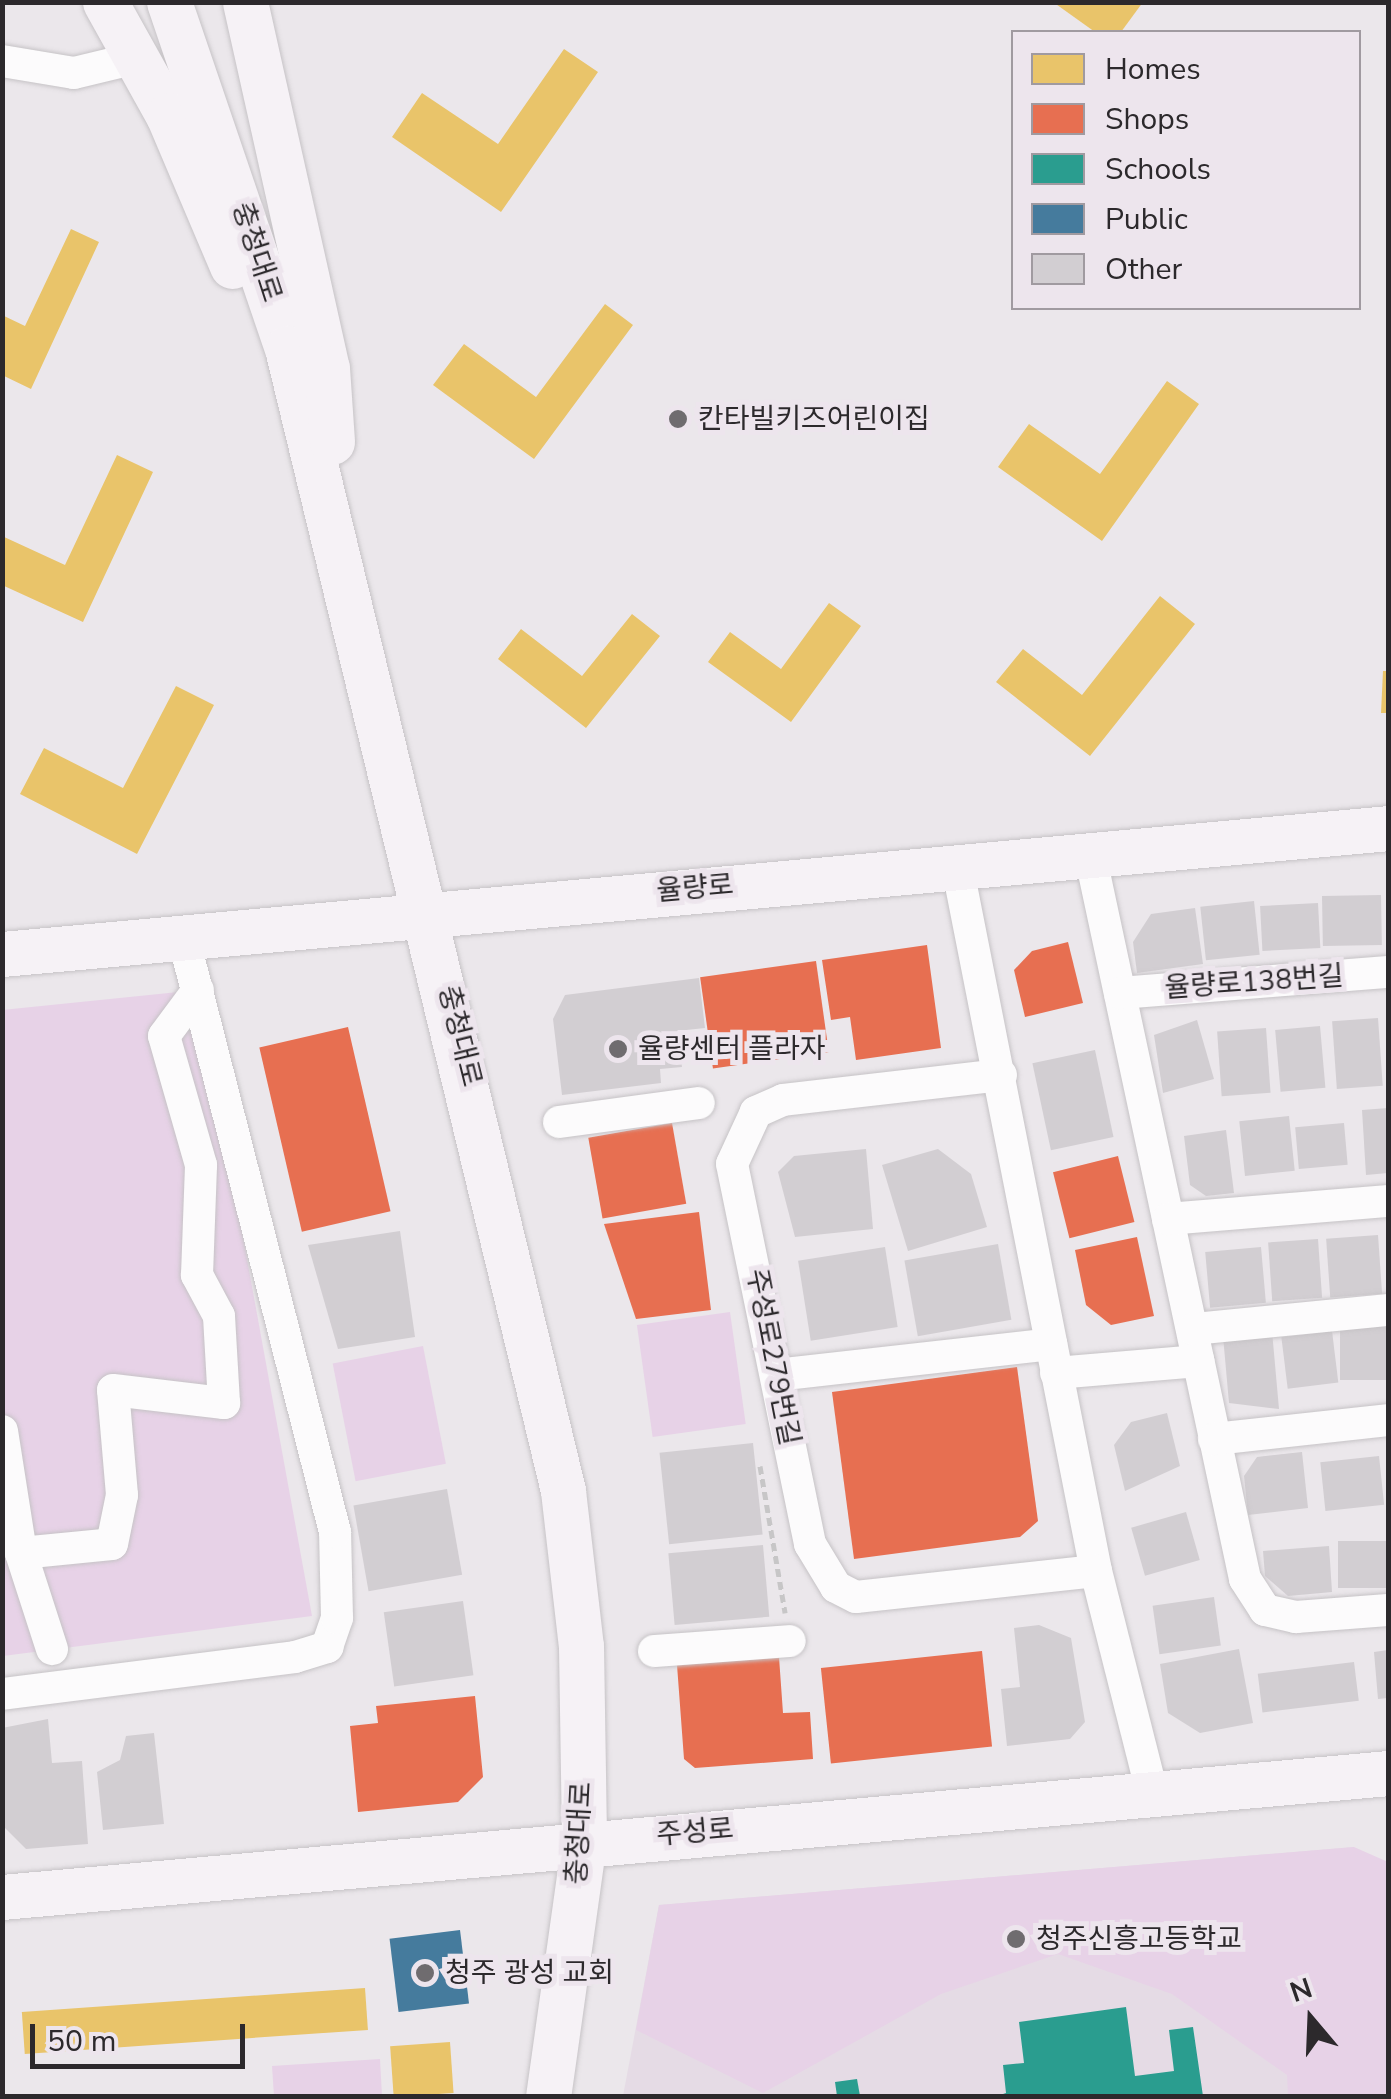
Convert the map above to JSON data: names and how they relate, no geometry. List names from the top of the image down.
{
  "streets": {
    "street": [
      "충청대로",
      "율량로",
      "율량로138번길",
      "주성로279번길",
      "주성로"
    ]
  },
  "crossings": [
    ["충청대로", "율량로"],
    ["충청대로", "주성로"]
  ],
  "places": [
    "칸타빌키즈어린이집",
    "율량센터 플라자",
    "청주신흥고등학교",
    "청주 광성 교회"
  ],
  "legend": [
    "Homes",
    "Shops",
    "Schools",
    "Public",
    "Other"
  ],
  "scale_bar": "50 m",
  "north": "top"
}
